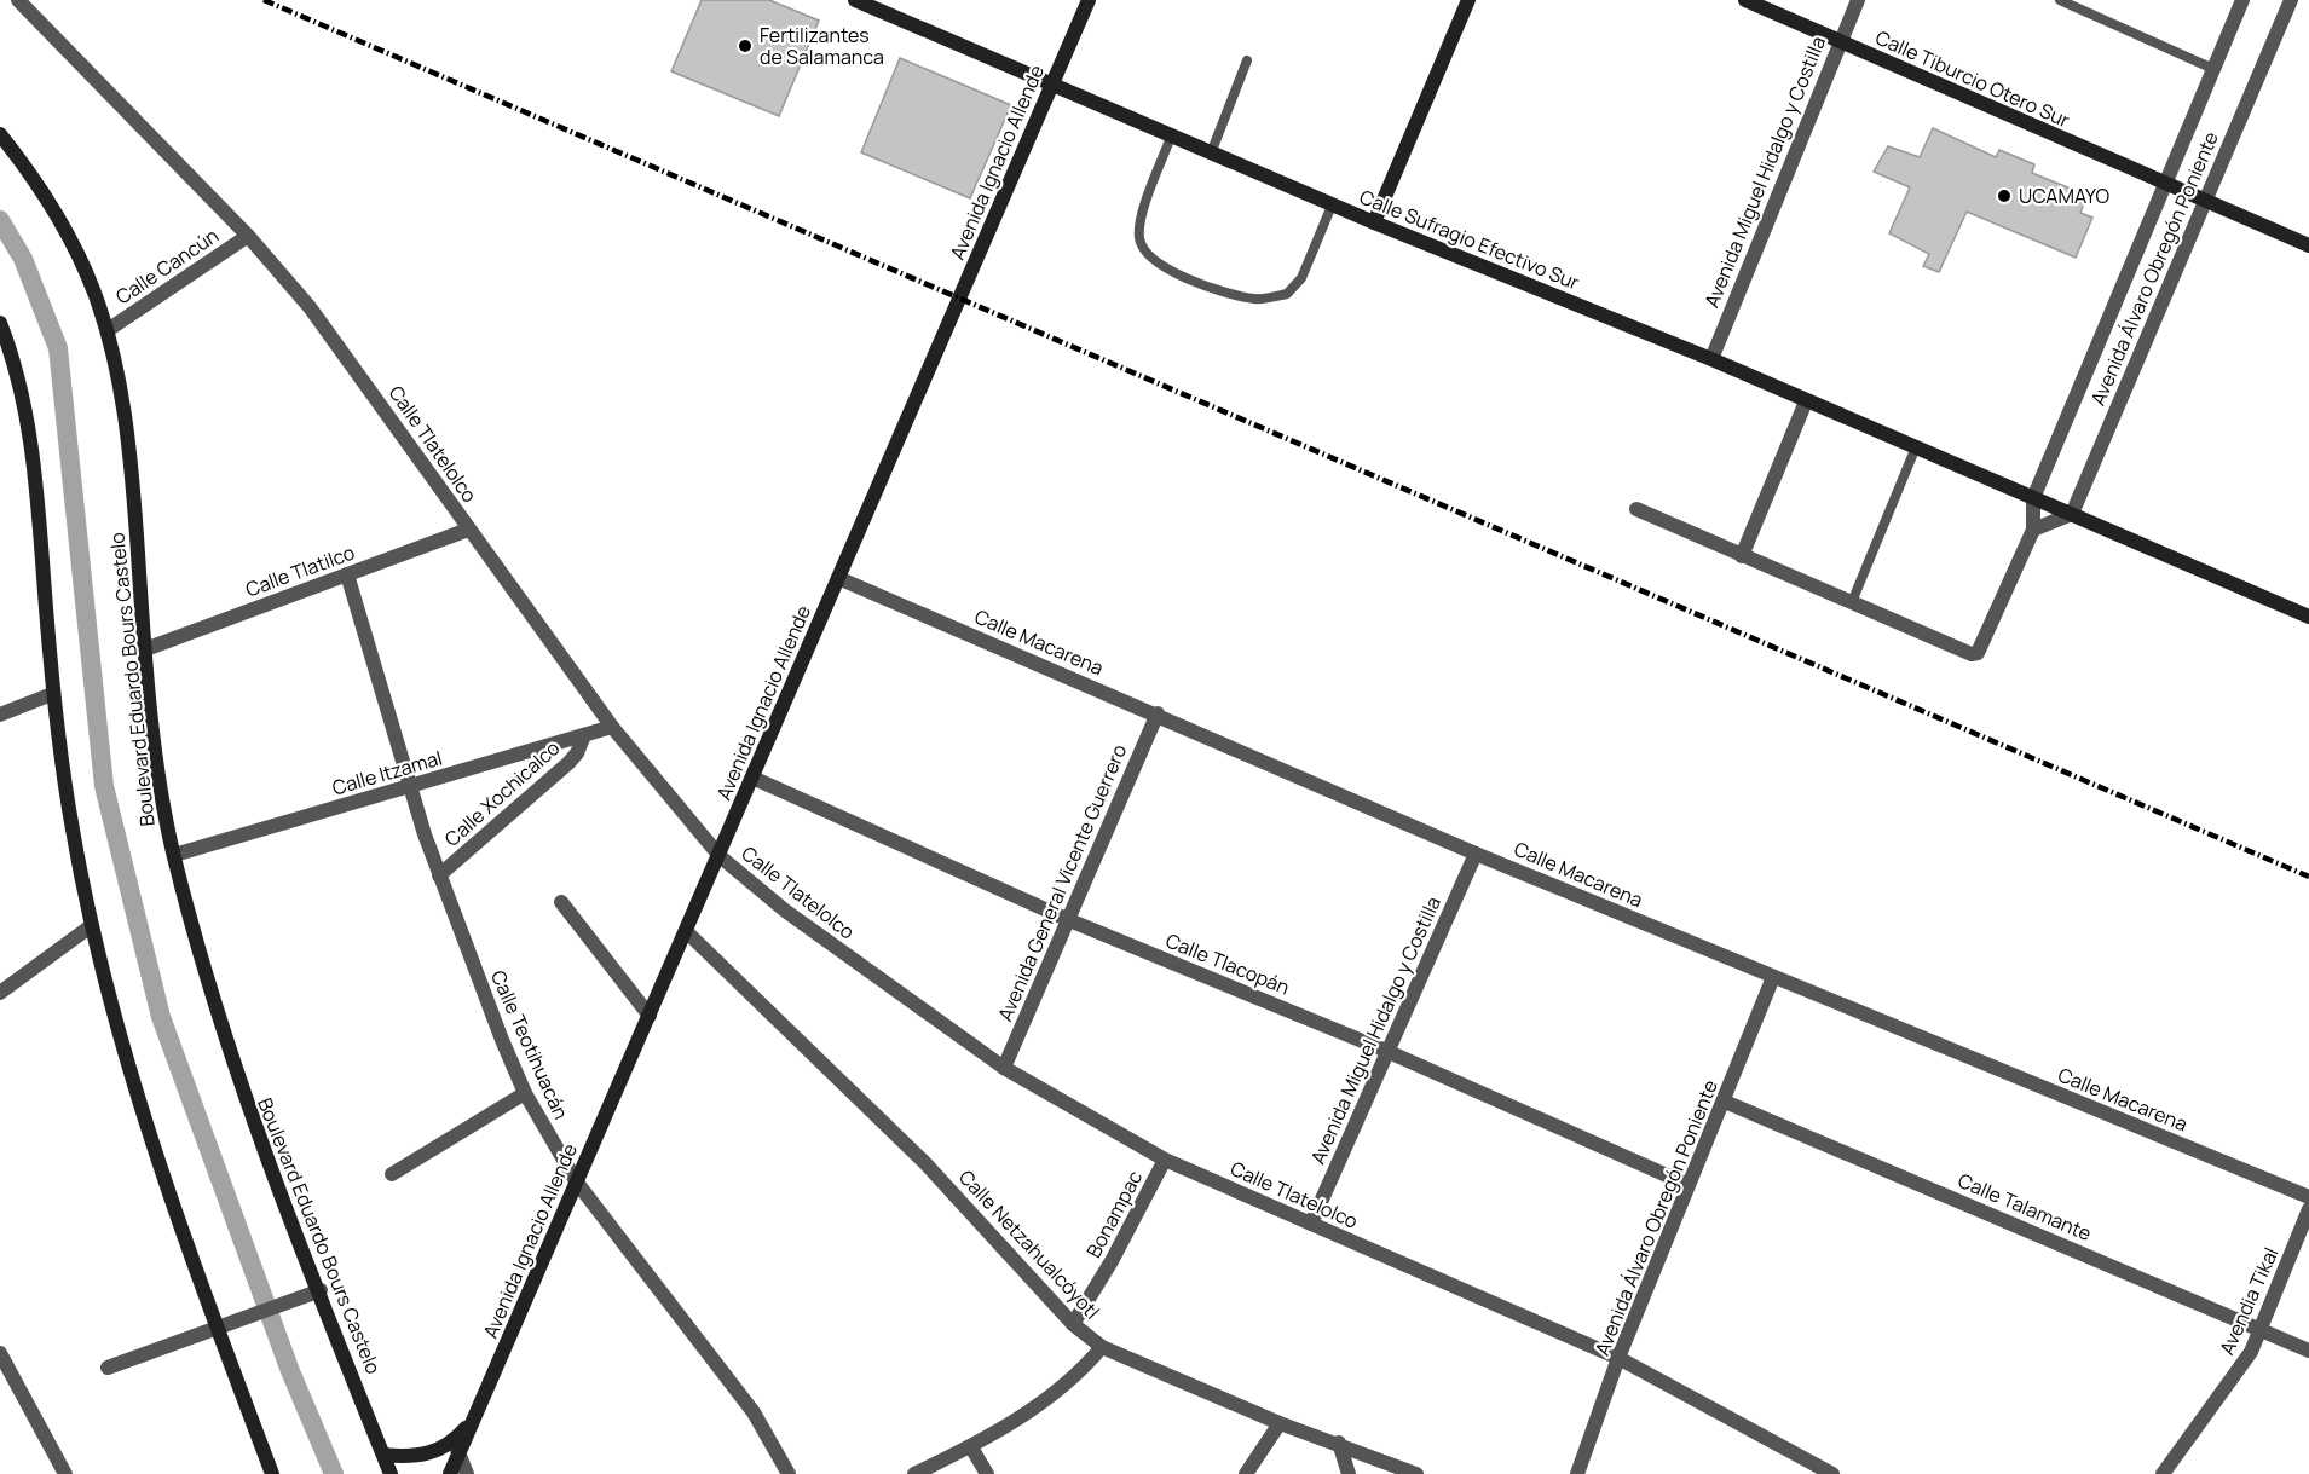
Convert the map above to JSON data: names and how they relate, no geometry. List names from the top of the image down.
{
  "streets": {
    "street": [
      "Calle Tiburcio Otero Sur",
      "Avenida Ignacio Allende",
      "Avenida Miguel Hidalgo y Costilla",
      "Calle Sufragio Efectivo Sur",
      "Calle Cancún",
      "Avenida Álvaro Obregón Poniente",
      "Calle Tlatelolco",
      "Calle Tlatilco",
      "Calle Macarena",
      "Boulevard Eduardo Bours Castelo",
      "Calle Itzamal",
      "Calle Xochicalco",
      "Avenida General Vicente Guerrero",
      "Calle Tlacopán",
      "Calle Teotihuacán",
      "Calle Talamante",
      "Bonampac",
      "Calle Netzahualcóyotl",
      "Avendia Tikal"
    ]
  },
  "crossings": [
    ["Calle Tiburcio Otero Sur", "Avenida Miguel Hidalgo y Costilla"],
    ["Calle Tiburcio Otero Sur", "Avenida Álvaro Obregón Poniente"],
    ["Avenida Ignacio Allende", "Calle Sufragio Efectivo Sur"],
    ["Avenida Ignacio Allende", "Calle Tlatelolco"],
    ["Avenida Ignacio Allende", "Calle Macarena"],
    ["Avenida Ignacio Allende", "Calle Tlacopán"],
    ["Avenida Ignacio Allende", "Calle Teotihuacán"],
    ["Avenida Ignacio Allende", "Calle Netzahualcóyotl"],
    ["Avenida Miguel Hidalgo y Costilla", "Calle Sufragio Efectivo Sur"],
    ["Avenida Miguel Hidalgo y Costilla", "Calle Tlatelolco"],
    ["Avenida Miguel Hidalgo y Costilla", "Calle Macarena"],
    ["Avenida Miguel Hidalgo y Costilla", "Calle Tlacopán"],
    ["Calle Sufragio Efectivo Sur", "Avenida Álvaro Obregón Poniente"],
    ["Calle Cancún", "Calle Tlatelolco"],
    ["Calle Cancún", "Boulevard Eduardo Bours Castelo"],
    ["Avenida Álvaro Obregón Poniente", "Calle Tlatelolco"],
    ["Avenida Álvaro Obregón Poniente", "Calle Macarena"],
    ["Avenida Álvaro Obregón Poniente", "Calle Tlacopán"],
    ["Avenida Álvaro Obregón Poniente", "Calle Talamante"],
    ["Calle Tlatelolco", "Calle Tlatilco"],
    ["Calle Tlatelolco", "Calle Itzamal"],
    ["Calle Tlatelolco", "Avenida General Vicente Guerrero"],
    ["Calle Tlatelolco", "Bonampac"],
    ["Calle Tlatilco", "Boulevard Eduardo Bours Castelo"],
    ["Calle Tlatilco", "Calle Teotihuacán"],
    ["Calle Macarena", "Avenida General Vicente Guerrero"],
    ["Boulevard Eduardo Bours Castelo", "Calle Itzamal"],
    ["Calle Itzamal", "Calle Xochicalco"],
    ["Calle Itzamal", "Calle Teotihuacán"],
    ["Calle Xochicalco", "Calle Teotihuacán"],
    ["Avenida General Vicente Guerrero", "Calle Tlacopán"],
    ["Calle Talamante", "Avendia Tikal"],
    ["Bonampac", "Calle Netzahualcóyotl"]
  ],
  "places": ["Fertilizantes de Salamanca", "UCAMAYO"]
}
